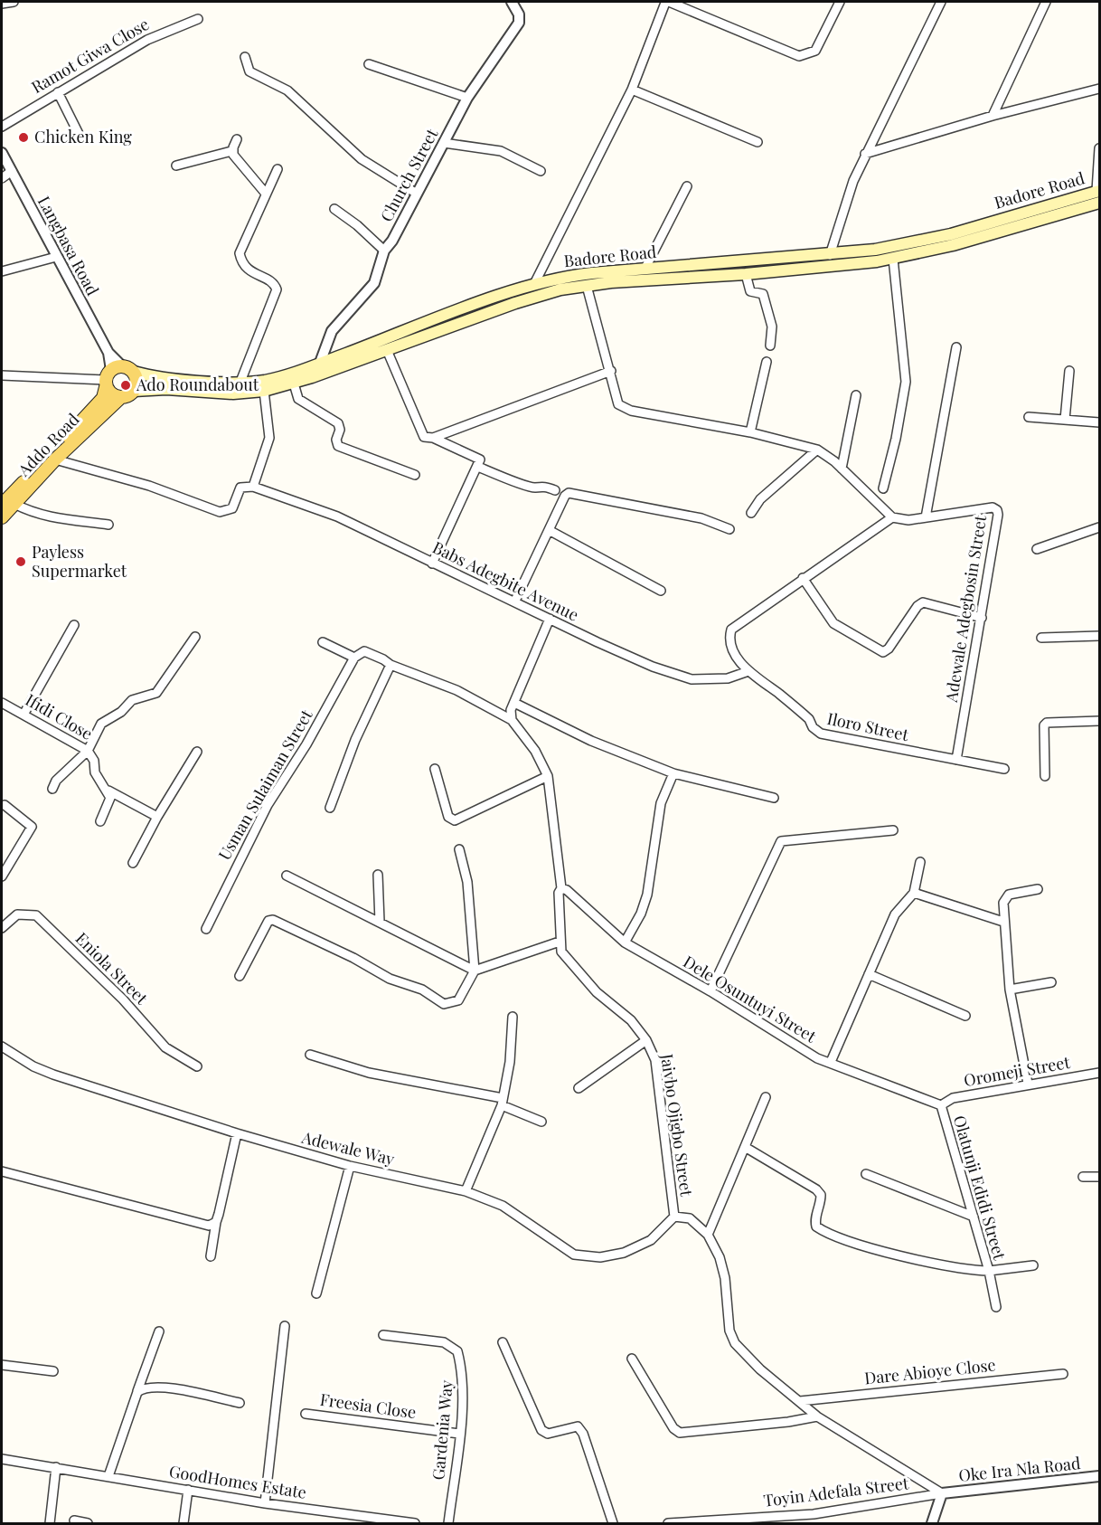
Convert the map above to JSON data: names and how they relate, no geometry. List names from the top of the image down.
{
  "streets": {
    "main road": ["Badore Road", "Addo Road"],
    "street": [
      "Ramot Giwa Close",
      "Church Street",
      "Langbasa Road",
      "Babs Adegbite Avenue",
      "Adewale Adegbosin Street",
      "Ifidi Close",
      "Iloro Street",
      "Usman Sulaiman Street",
      "Eniola Street",
      "Dele Osuntuyi Street",
      "Oromeji Street",
      "Jaivbo Ojigbo Street",
      "Adewale Way",
      "Olatunji Edidi Street",
      "Dare Abioye Close",
      "Freesia Close",
      "Gardenia Way",
      "Oke Ira Nla Road",
      "GoodHomes Estate",
      "Toyin Adefala Street"
    ]
  },
  "crossings": [
    ["Church Street", "Badore Road"],
    ["Badore Road", "Langbasa Road"],
    ["Badore Road", "Addo Road"],
    ["Langbasa Road", "Addo Road"],
    ["Babs Adegbite Avenue", "Iloro Street"],
    ["Adewale Adegbosin Street", "Iloro Street"],
    ["Dele Osuntuyi Street", "Oromeji Street"],
    ["Dele Osuntuyi Street", "Jaivbo Ojigbo Street"],
    ["Dele Osuntuyi Street", "Olatunji Edidi Street"],
    ["Oromeji Street", "Olatunji Edidi Street"],
    ["Jaivbo Ojigbo Street", "Adewale Way"],
    ["Jaivbo Ojigbo Street", "Dare Abioye Close"],
    ["Jaivbo Ojigbo Street", "Oke Ira Nla Road"],
    ["Jaivbo Ojigbo Street", "Toyin Adefala Street"],
    ["Freesia Close", "Gardenia Way"],
    ["Oke Ira Nla Road", "Toyin Adefala Street"]
  ],
  "places": ["Chicken King", "Ado Roundabout", "Payless Supermarket"]
}
